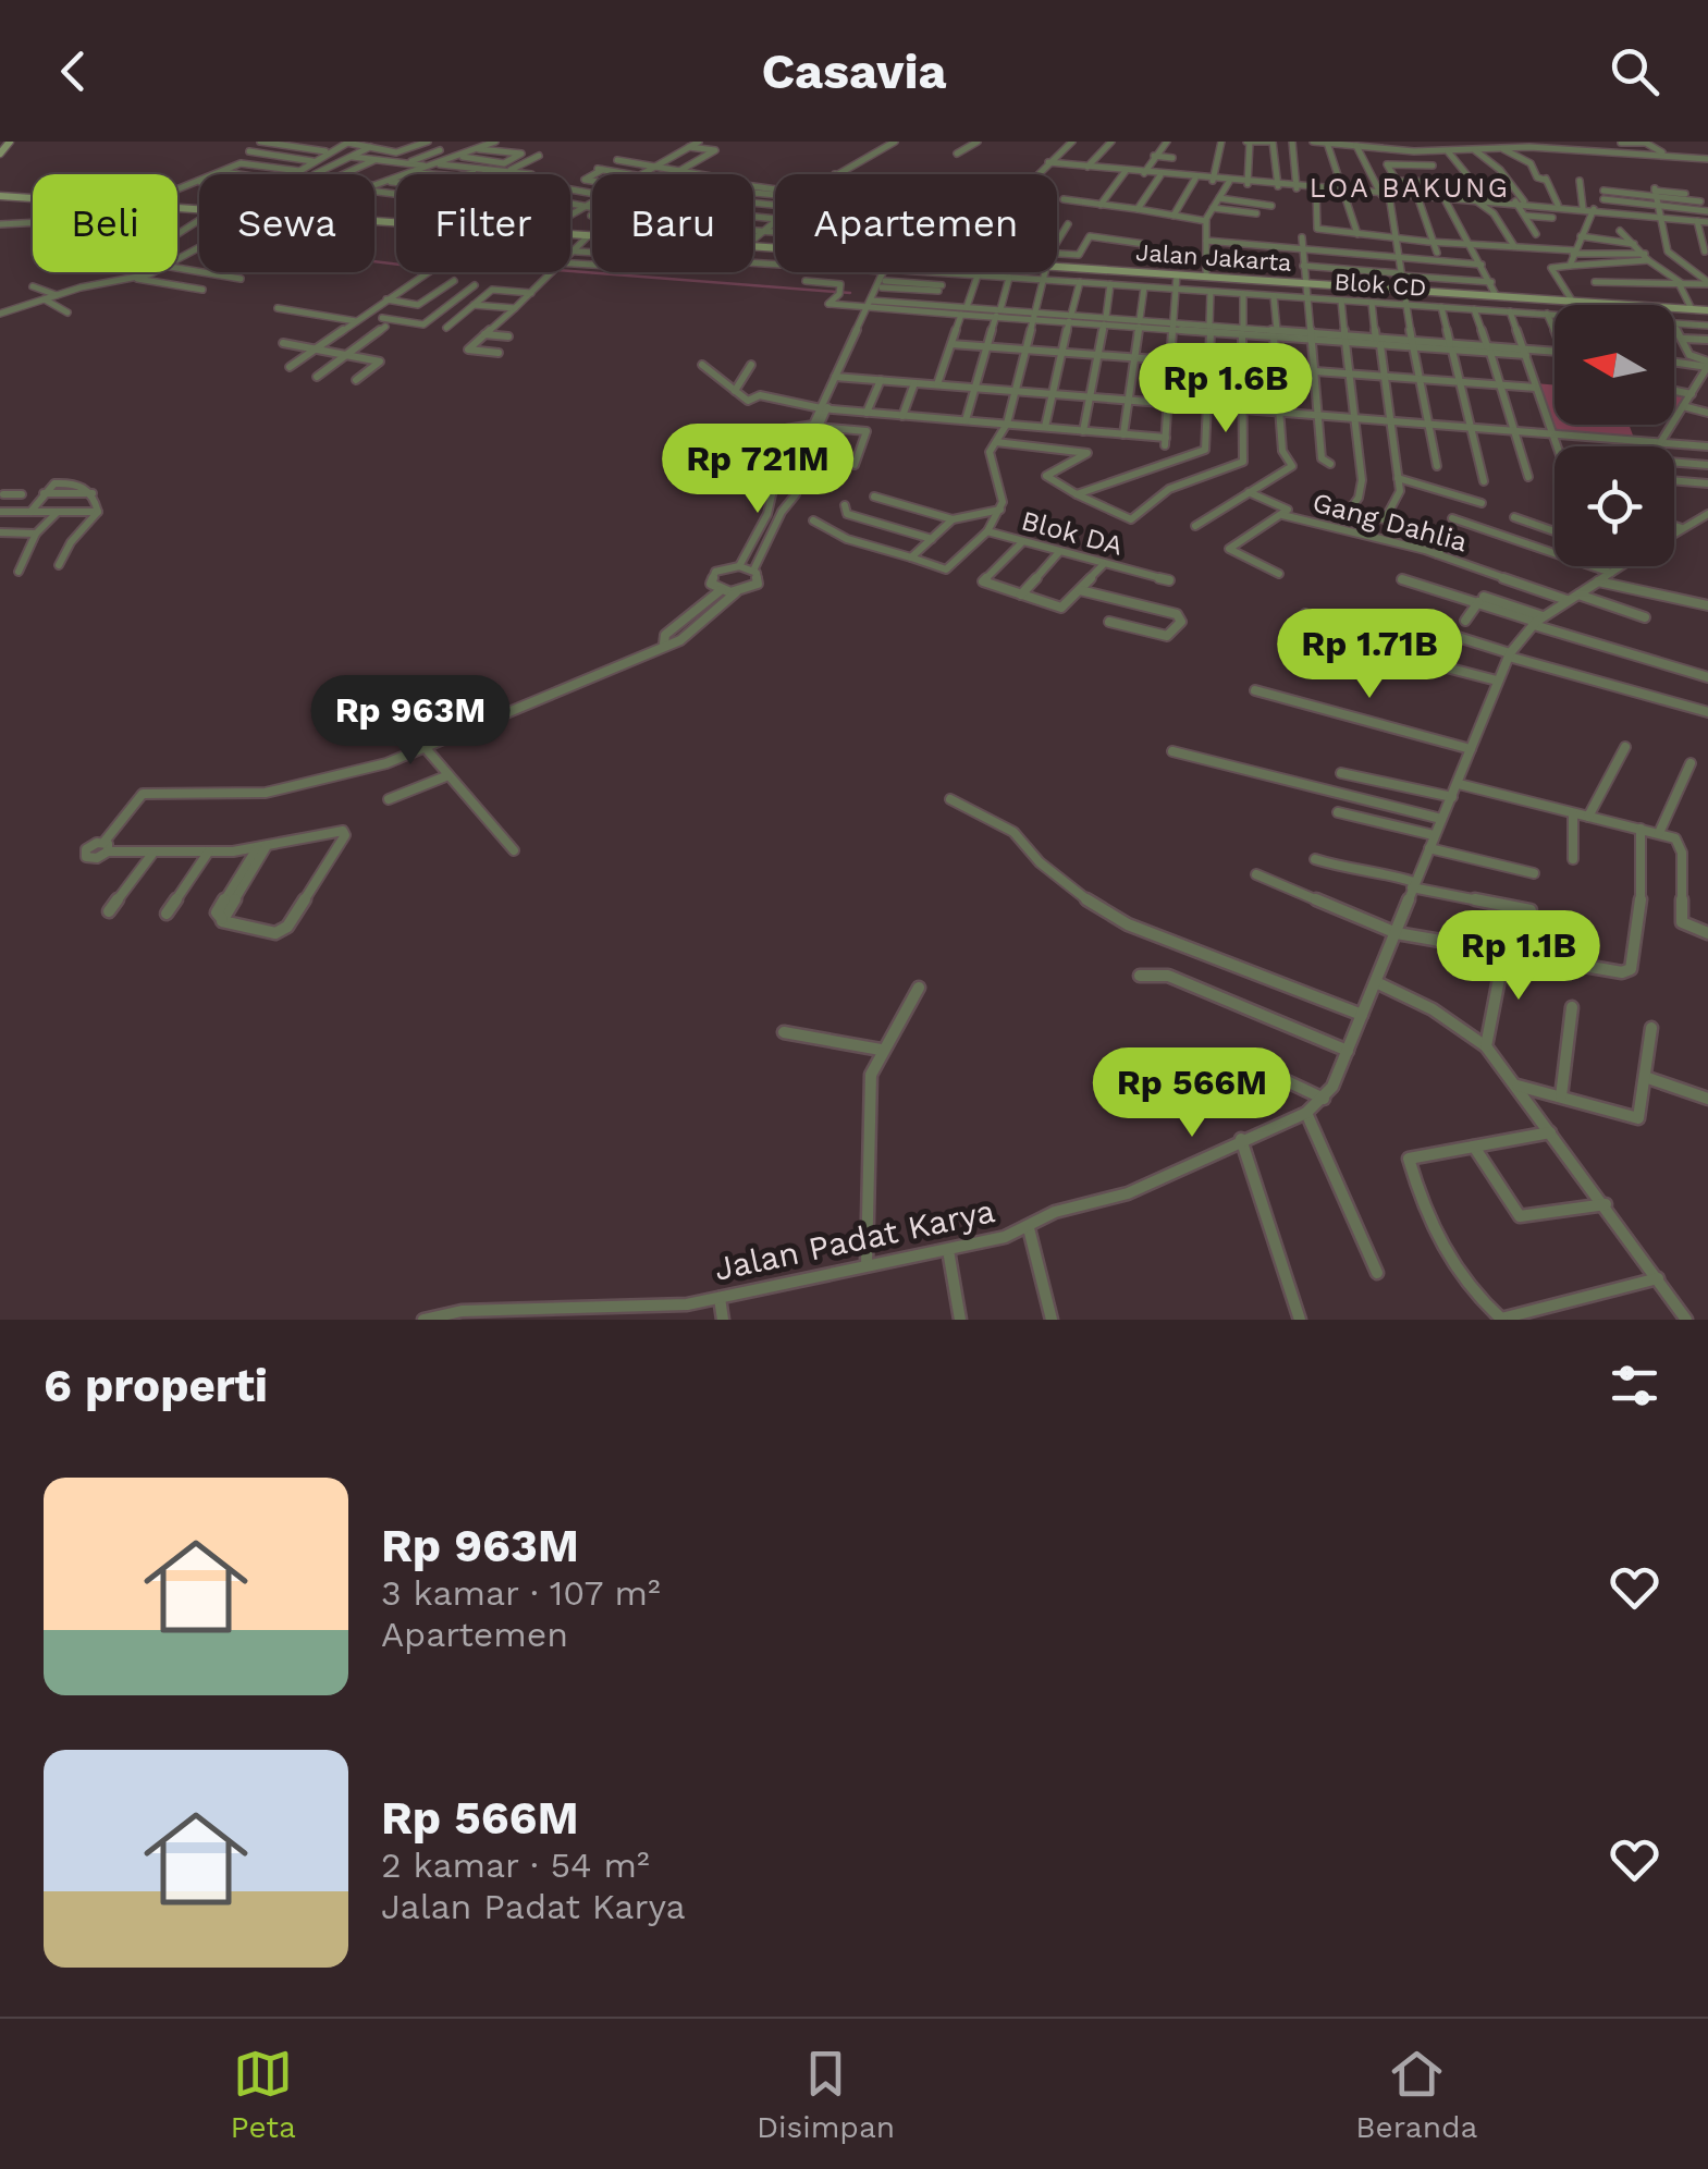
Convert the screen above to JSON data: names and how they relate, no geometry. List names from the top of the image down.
{
  "streets": {
    "main road": ["Jalan Jakarta"],
    "street": [
      "Blok CD",
      "Gang Dahlia",
      "Blok DA",
      "Jalan Padat Karya"
    ]
  },
  "crossings": [
    ["Gang Dahlia", "Jalan Padat Karya"]
  ],
  "districts": ["LOA BAKUNG"],
  "north": "left",
  "page": {
    "header": "Casavia",
    "chip": [
      "Beli",
      "Sewa",
      "Filter",
      "Baru",
      "Apartemen"
    ],
    "price": [
      "Rp 1.6B",
      "Rp 721M",
      "Rp 1.71B",
      "Rp 963M",
      "Rp 1.1B",
      "Rp 566M"
    ],
    "heading": "6 properti",
    "list": [
      {
        "name": "Rp 963M",
        "note": "3 kamar · 107 m² · Apartemen"
      },
      {
        "name": "Rp 566M",
        "note": "2 kamar · 54 m² · Jalan Padat Karya"
      }
    ],
    "tabs": ["Peta", "Disimpan", "Beranda"]
  }
}
